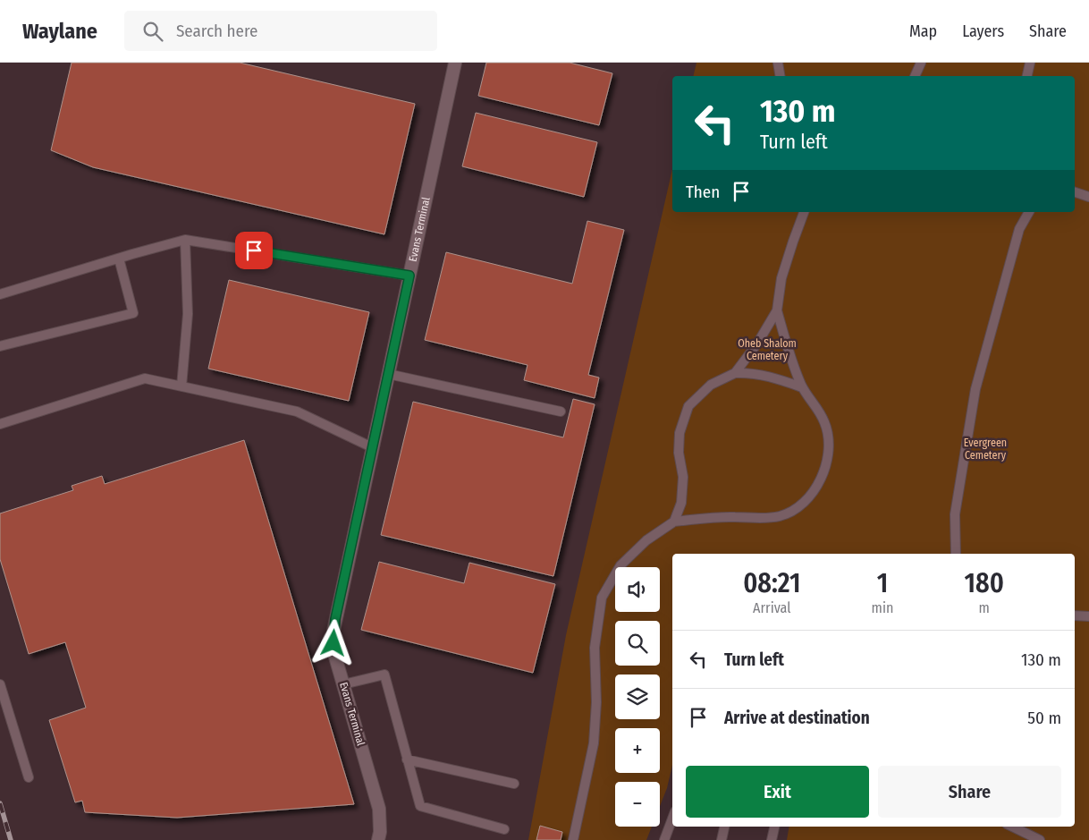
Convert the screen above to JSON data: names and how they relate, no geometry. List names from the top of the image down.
{
  "streets": {
    "street": ["Evans Terminal"]
  },
  "parks": ["Oheb Shalom Cemetery", "Evergreen Cemetery"],
  "page": {
    "header": "Waylane",
    "search": "Search here",
    "nav": ["Map", "Layers", "Share"],
    "turn": ["130 m", "Turn left"],
    "then": "Then",
    "eta": [
      "08:21",
      "Arrival",
      "1",
      "min",
      "180",
      "m"
    ],
    "map_buttons": ["+", "−"],
    "list": [
      {
        "name": "Turn left",
        "value": "130 m"
      },
      {
        "name": "Arrive at destination",
        "value": "50 m"
      }
    ],
    "buttons": ["Exit", "Share"]
  }
}
